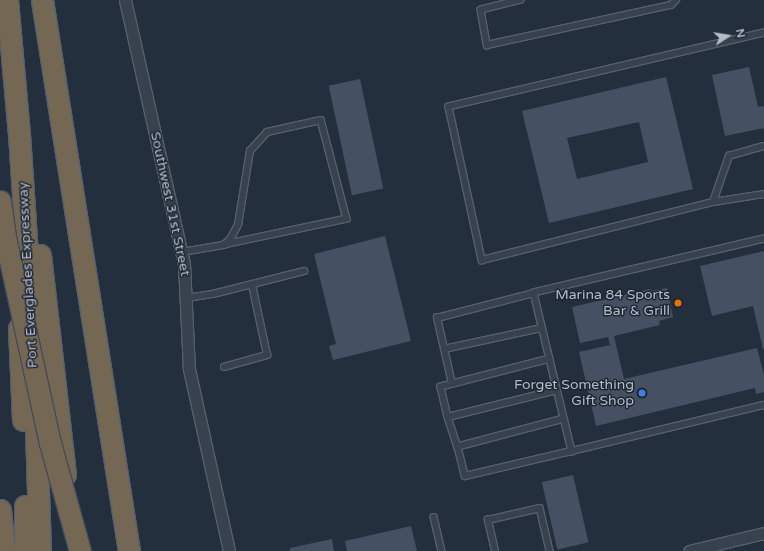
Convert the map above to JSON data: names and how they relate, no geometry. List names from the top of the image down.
{
  "streets": {
    "highway": ["Port Everglades Expressway"],
    "street": ["Southwest 31st Street"]
  },
  "places": ["Marina 84 Sports Bar & Grill", "Forget Something Gift Shop"],
  "north": "right"
}
